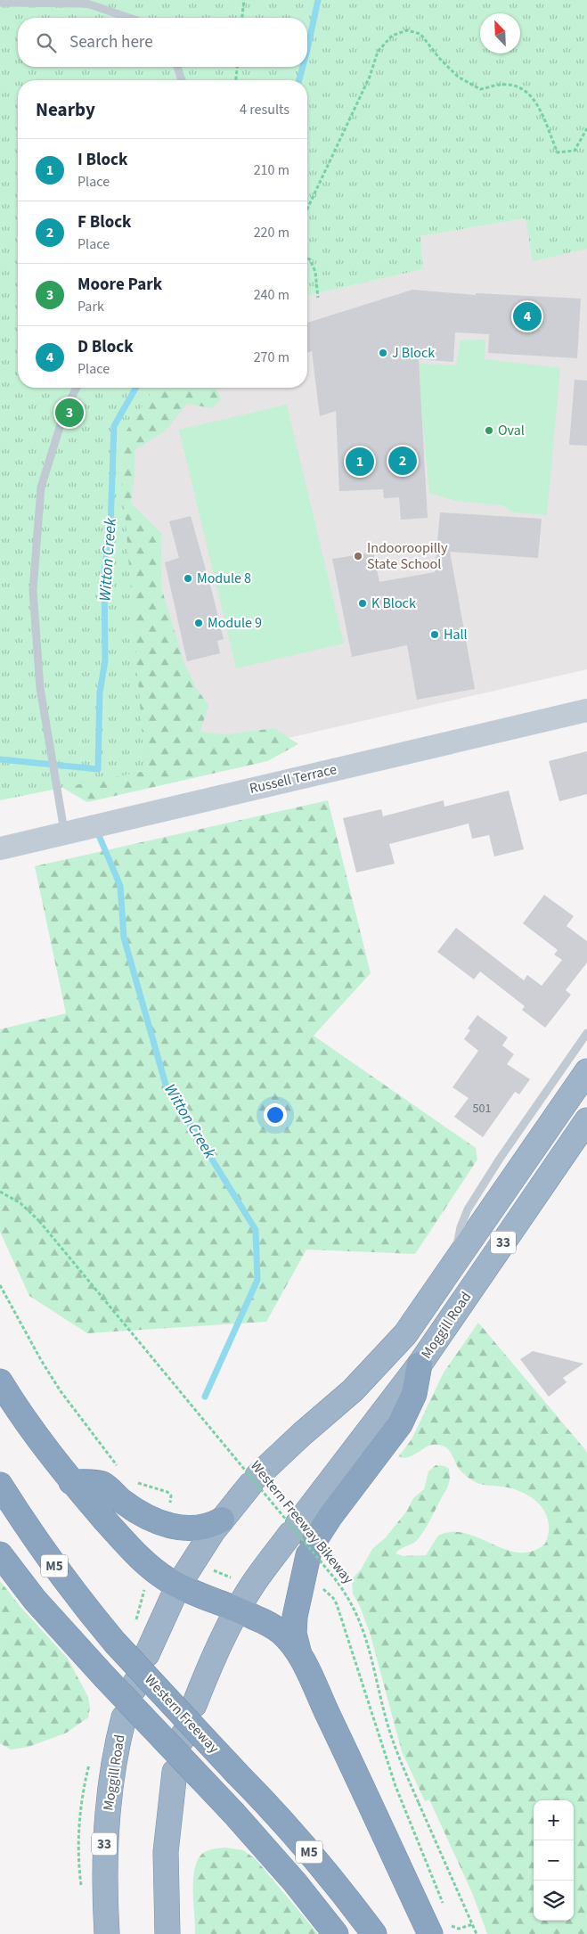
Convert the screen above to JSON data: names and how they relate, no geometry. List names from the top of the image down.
{
  "streets": {
    "highway": [
      "33",
      "Moggill Road",
      "M5",
      "Western Freeway"
    ],
    "main road": ["Russell Terrace"],
    "path": ["Western Freeway Bikeway"]
  },
  "water": ["Witton Creek"],
  "places": [
    "J Block",
    "Oval",
    "Indooroopilly State School",
    "Module 8",
    "K Block",
    "Module 9",
    "Hall"
  ],
  "house_numbers": ["501"],
  "north": "top left",
  "page": {
    "search": "Search here",
    "heading": ["Nearby", "4 results"],
    "list": [
      {
        "mark": "1",
        "name": "I Block",
        "note": "Place",
        "value": "210 m"
      },
      {
        "mark": "2",
        "name": "F Block",
        "note": "Place",
        "value": "220 m"
      },
      {
        "mark": "3",
        "name": "Moore Park",
        "note": "Park",
        "value": "240 m"
      },
      {
        "mark": "4",
        "name": "D Block",
        "note": "Place",
        "value": "270 m"
      }
    ],
    "pins": [
      "4",
      "3",
      "2",
      "1"
    ],
    "map_buttons": ["+", "−"]
  }
}
